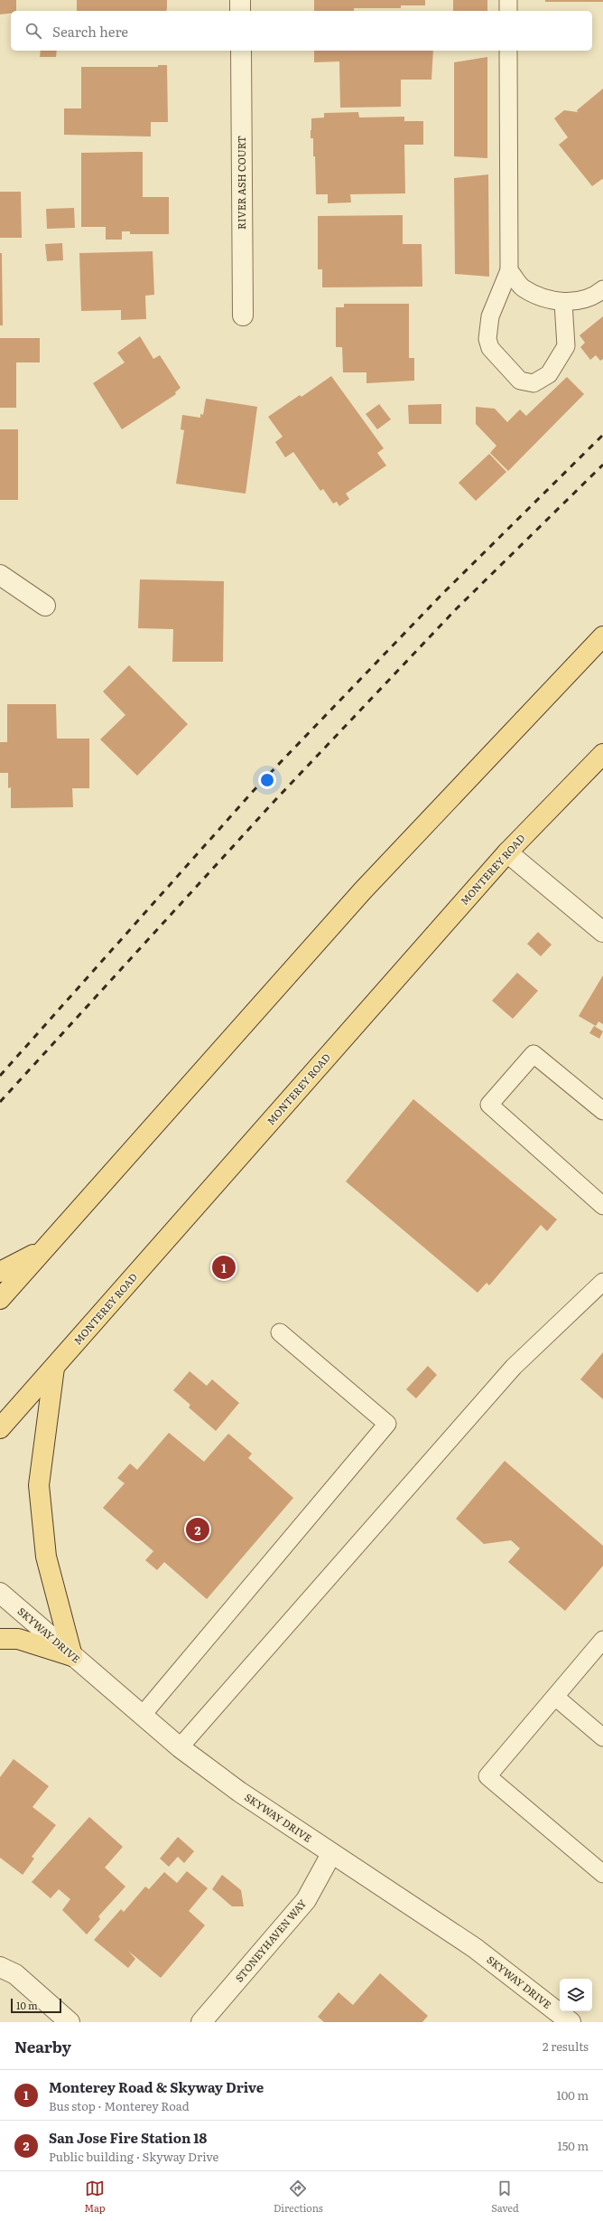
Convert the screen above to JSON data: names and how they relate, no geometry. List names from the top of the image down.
{
  "streets": {
    "main road": ["MONTEREY ROAD"],
    "street": ["RIVER ASH COURT", "SKYWAY DRIVE", "STONEYHAVEN WAY"]
  },
  "crossings": [
    ["SKYWAY DRIVE", "STONEYHAVEN WAY"]
  ],
  "scale_bar": "10 m",
  "page": {
    "search": "Search here",
    "pins": ["1", "2"],
    "scale": "10 m",
    "heading": ["Nearby", "2 results"],
    "list": [
      {
        "mark": "1",
        "name": "Monterey Road & Skyway Drive",
        "note": "Bus stop · Monterey Road",
        "value": "100 m"
      },
      {
        "mark": "2",
        "name": "San Jose Fire Station 18",
        "note": "Public building · Skyway Drive",
        "value": "150 m"
      }
    ],
    "nav": ["Map", "Directions", "Saved"]
  }
}
